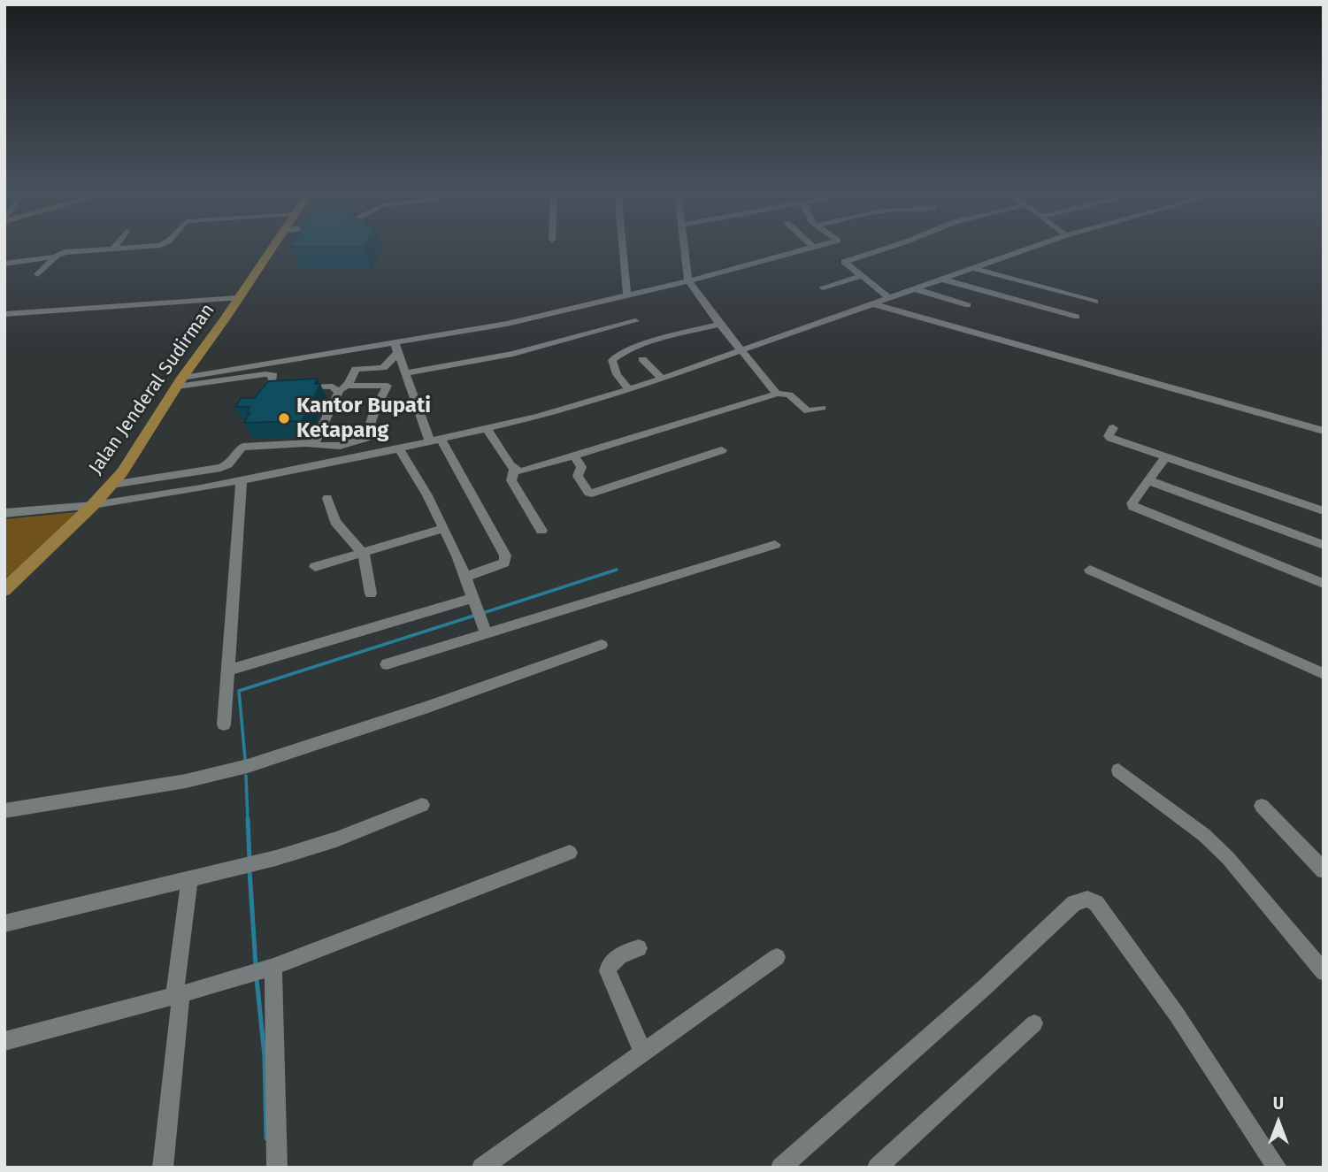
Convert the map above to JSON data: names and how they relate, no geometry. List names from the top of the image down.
{
  "streets": {
    "main road": ["Jalan Jenderal Sudirman"]
  },
  "places": ["Kantor Bupati Ketapang"],
  "north": "top"
}
